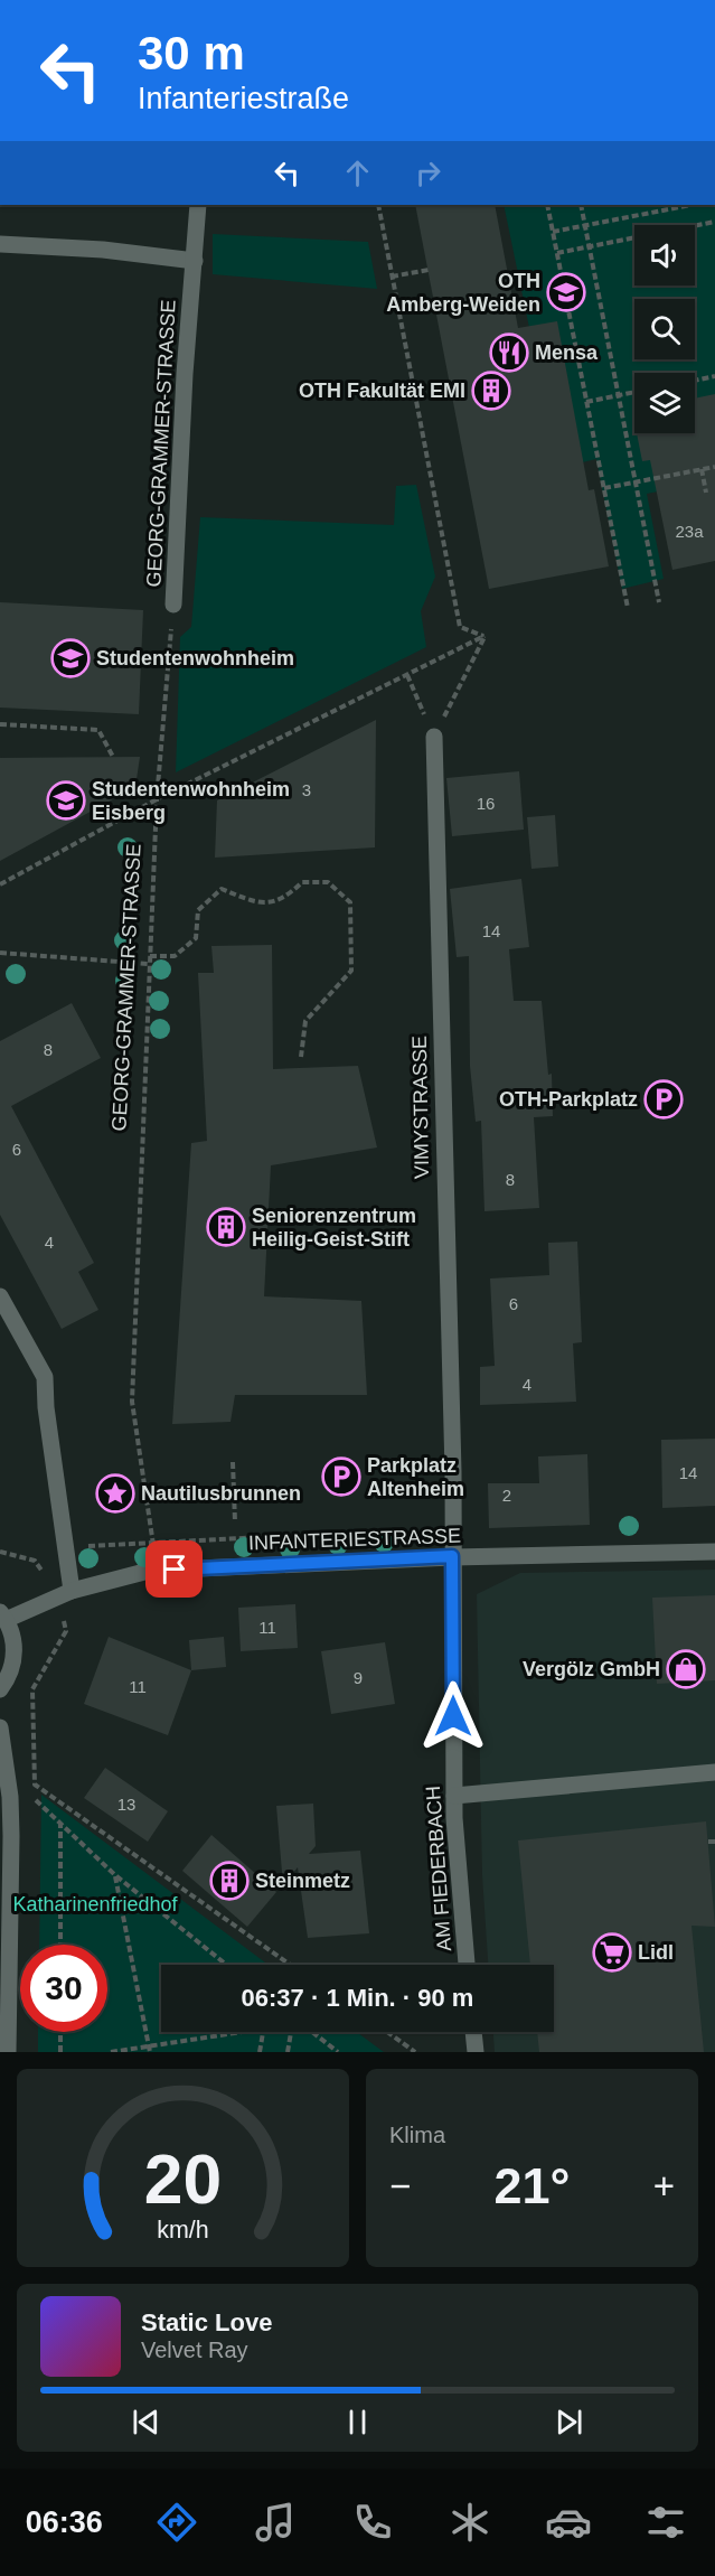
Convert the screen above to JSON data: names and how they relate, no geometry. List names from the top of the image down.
{
  "streets": {
    "street": [
      "GEORG-GRAMMER-STRASSE",
      "VIMYSTRASSE",
      "INFANTERIESTRASSE",
      "AM FIEDERBACH"
    ]
  },
  "crossings": [
    ["GEORG-GRAMMER-STRASSE", "INFANTERIESTRASSE"],
    ["VIMYSTRASSE", "INFANTERIESTRASSE"],
    ["VIMYSTRASSE", "AM FIEDERBACH"],
    ["INFANTERIESTRASSE", "AM FIEDERBACH"]
  ],
  "parks": ["Katharinenfriedhof"],
  "places": {
    "school or university": ["OTH Amberg-Weiden", "Studentenwohnheim", "Studentenwohnheim Eisberg"],
    "restaurant": ["Mensa"],
    "building": ["OTH Fakultät EMI", "Seniorenzentrum Heilig-Geist-Stift", "Steinmetz"],
    "parking": ["OTH-Parkplatz", "Parkplatz Altenheim"],
    "place": ["Nautilusbrunnen"],
    "shop": ["Vergölz GmbH"],
    "supermarket": ["Lidl"]
  },
  "house_numbers": [
    "23a",
    "3",
    "16",
    "14",
    "8",
    "6",
    "8",
    "4",
    "6",
    "4",
    "14",
    "2",
    "11",
    "9",
    "11",
    "13"
  ],
  "page": {
    "turn": ["30 m", "Infanteriestraße"],
    "limit": "30",
    "trip": "06:37 · 1 Min. · 90 m",
    "tile": "Klima",
    "heat": ["−", "21°", "+"],
    "song": ["Static Love", "Velvet Ray"],
    "tabs": "06:36",
    "gauge": ["20", "km/h"]
  }
}
